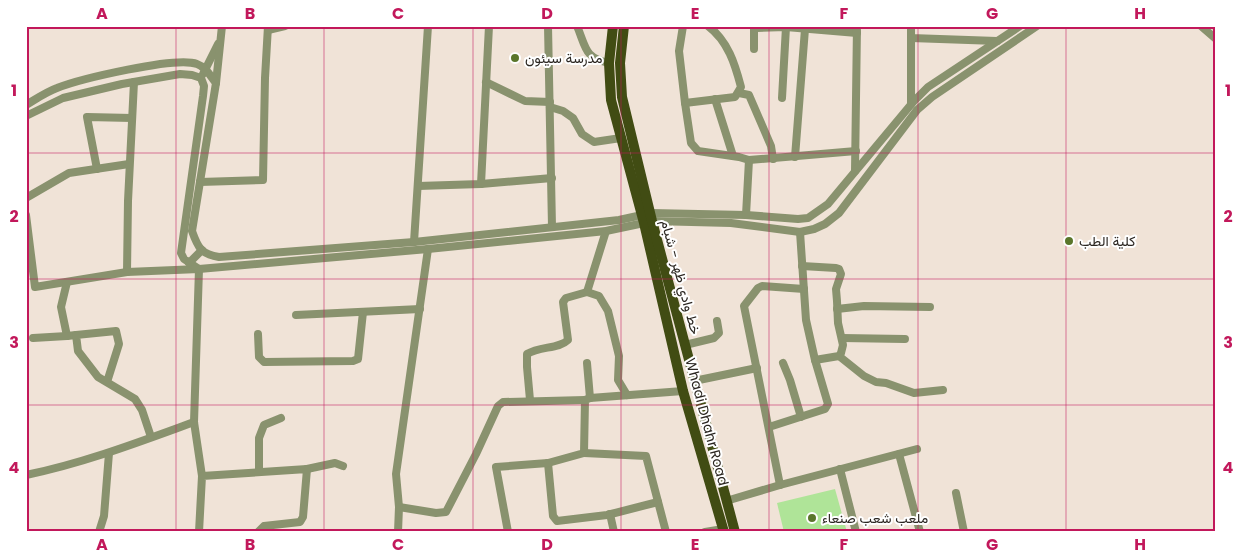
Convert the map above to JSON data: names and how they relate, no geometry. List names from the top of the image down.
{
  "streets": {
    "main road": ["خط وادي ظهر - شبام", "Whadi Dhahr Road"]
  },
  "crossings": [
    ["خط وادي ظهر - شبام", "Whadi Dhahr Road"]
  ],
  "places": ["مدرسة سيئون", "كلية الطب", "ملعب شعب صنعاء"],
  "grid": {
    "columns": [
      "A",
      "B",
      "C",
      "D",
      "E",
      "F",
      "G",
      "H"
    ],
    "rows": [
      "1",
      "2",
      "3",
      "4"
    ]
  }
}
